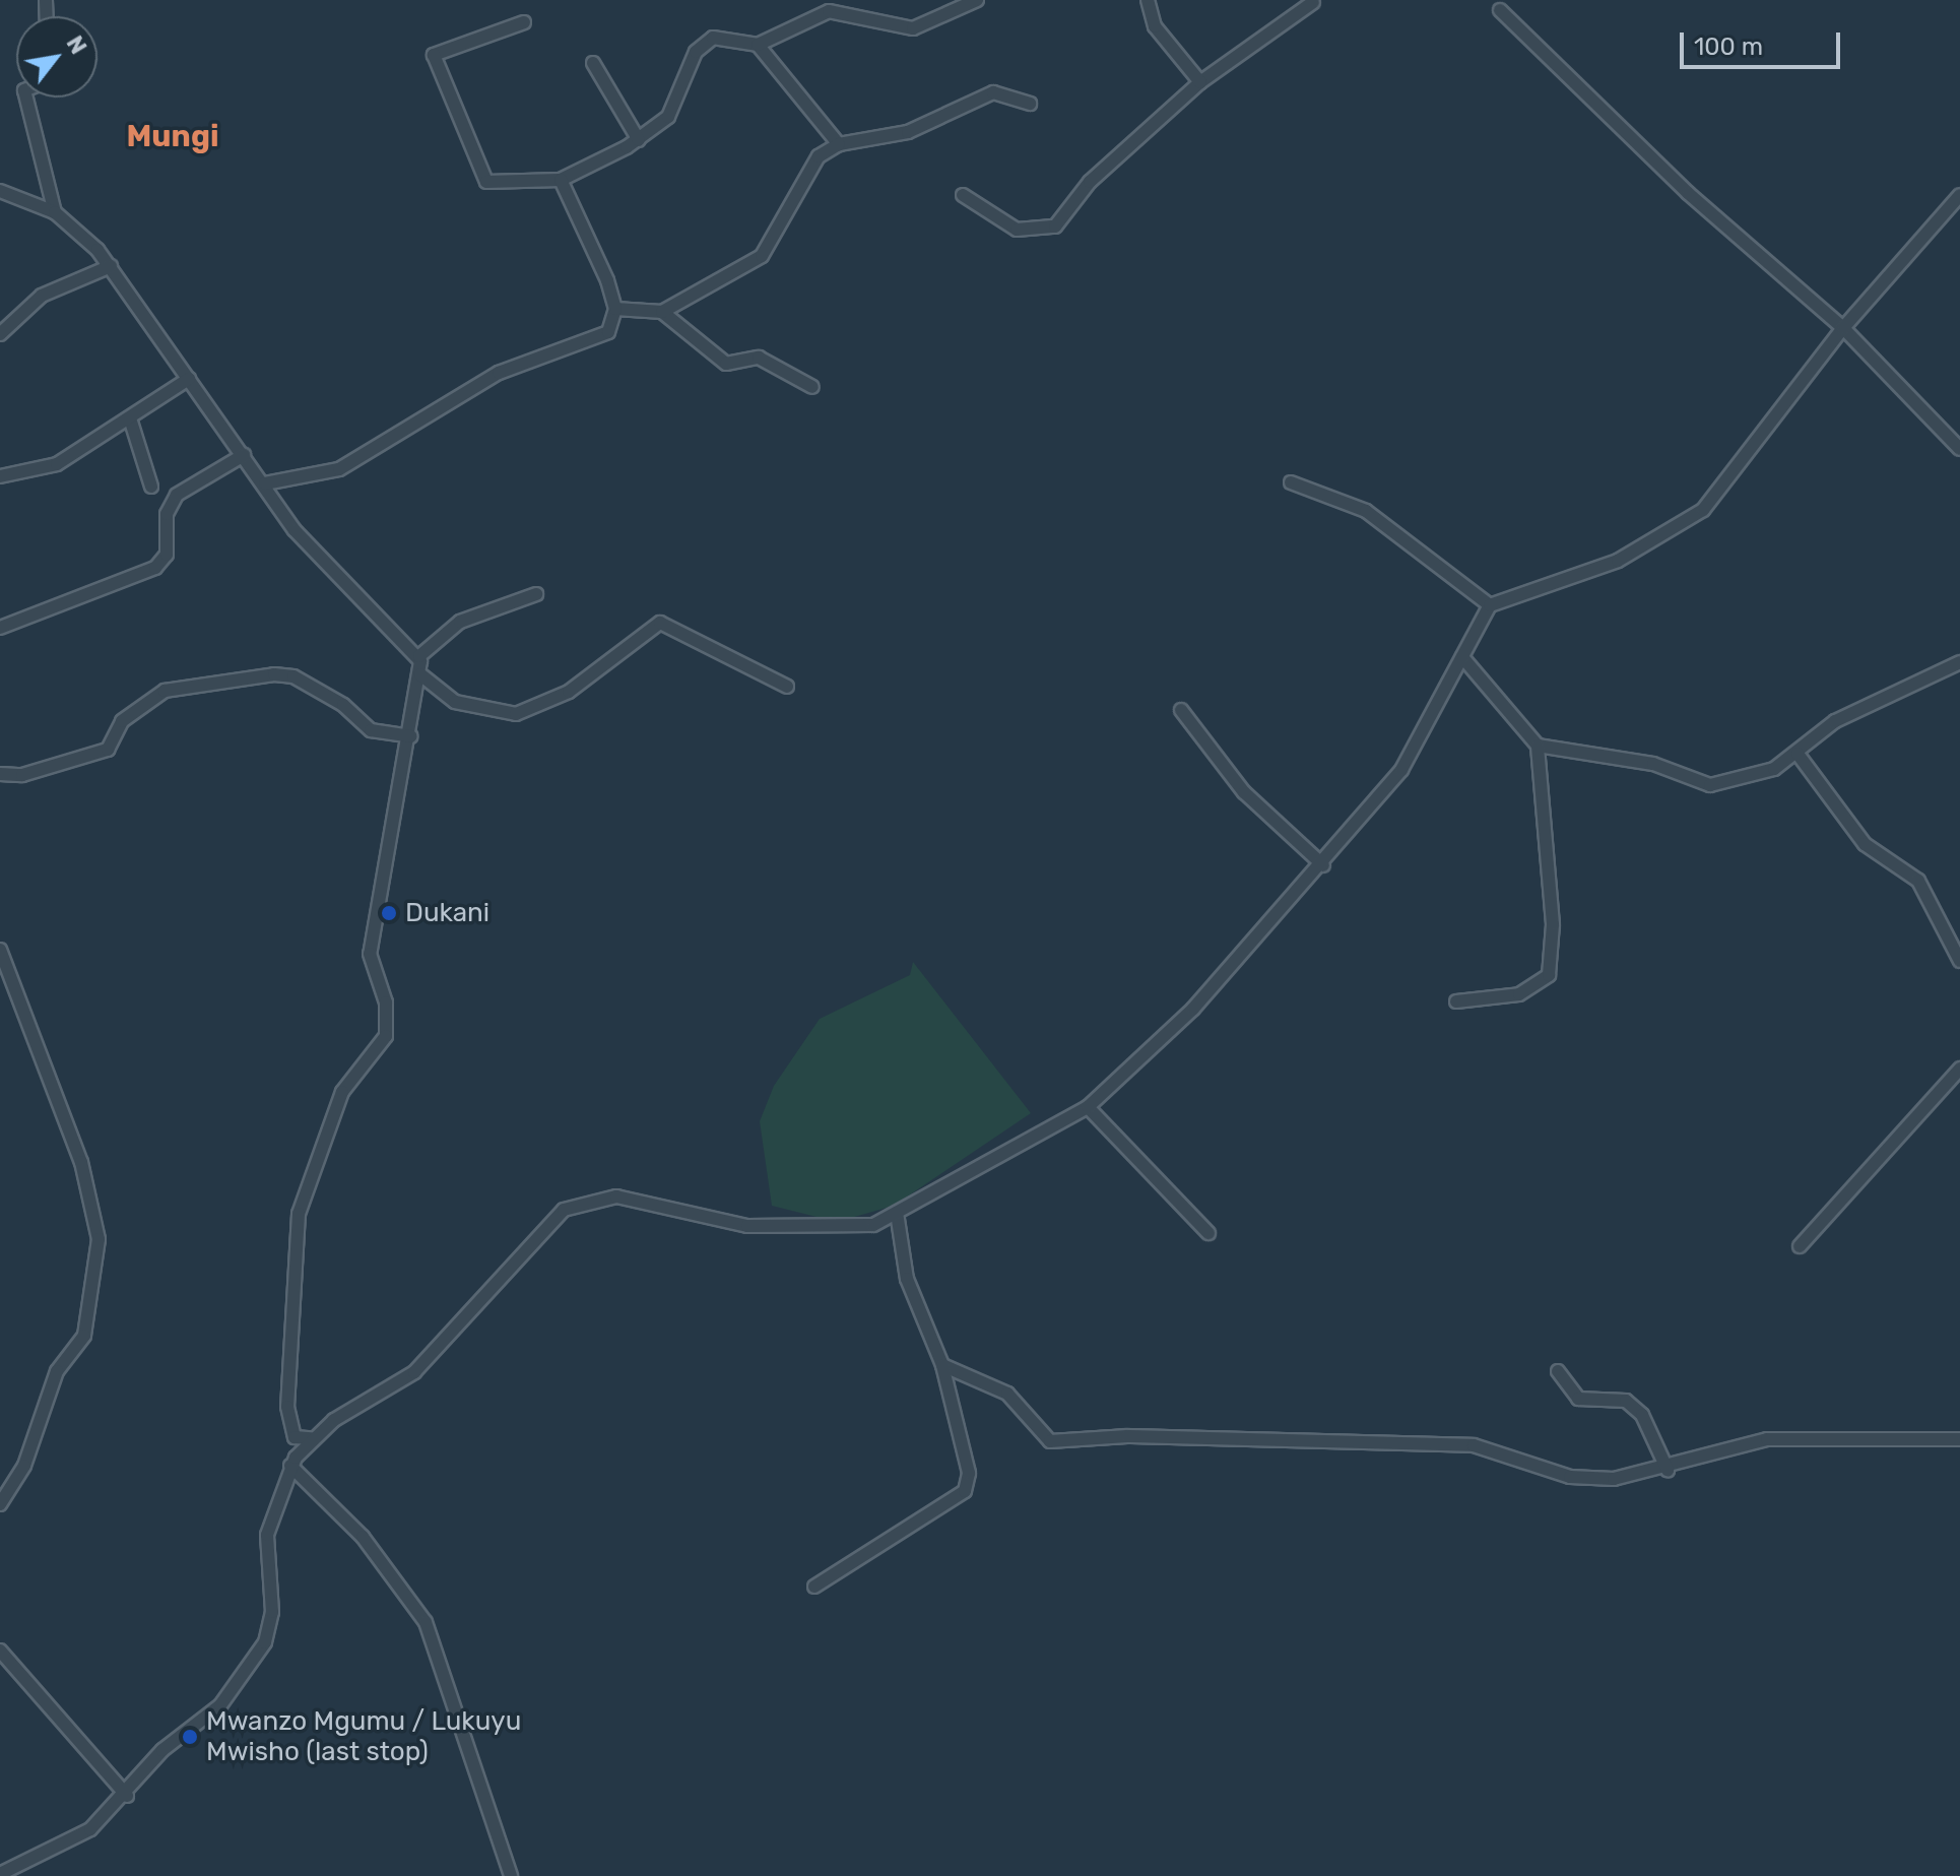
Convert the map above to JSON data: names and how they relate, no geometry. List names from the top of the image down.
{
  "districts": ["Mungi"],
  "places": ["Dukani", "Mwanzo Mgumu / Lukuyu Mwisho (last stop)"],
  "scale_bar": "100 m",
  "north": "top right"
}
